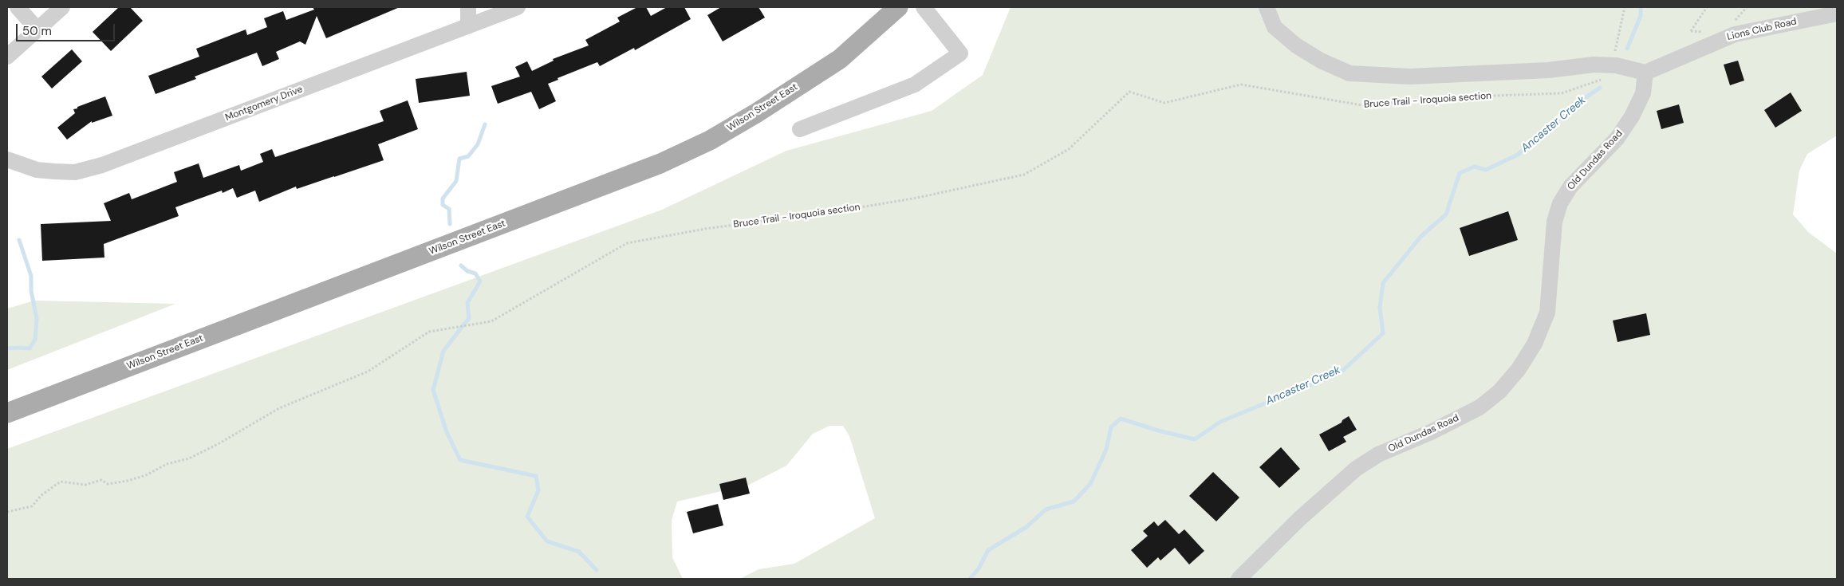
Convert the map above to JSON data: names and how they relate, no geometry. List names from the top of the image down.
{
  "streets": {
    "main road": ["Wilson Street East"],
    "street": ["Lions Club Road", "Montgomery Drive", "Old Dundas Road"],
    "path": ["Bruce Trail - Iroquoia section"]
  },
  "crossings": [
    ["Lions Club Road", "Old Dundas Road"]
  ],
  "water": ["Ancaster Creek"],
  "scale_bar": "50 m"
}
